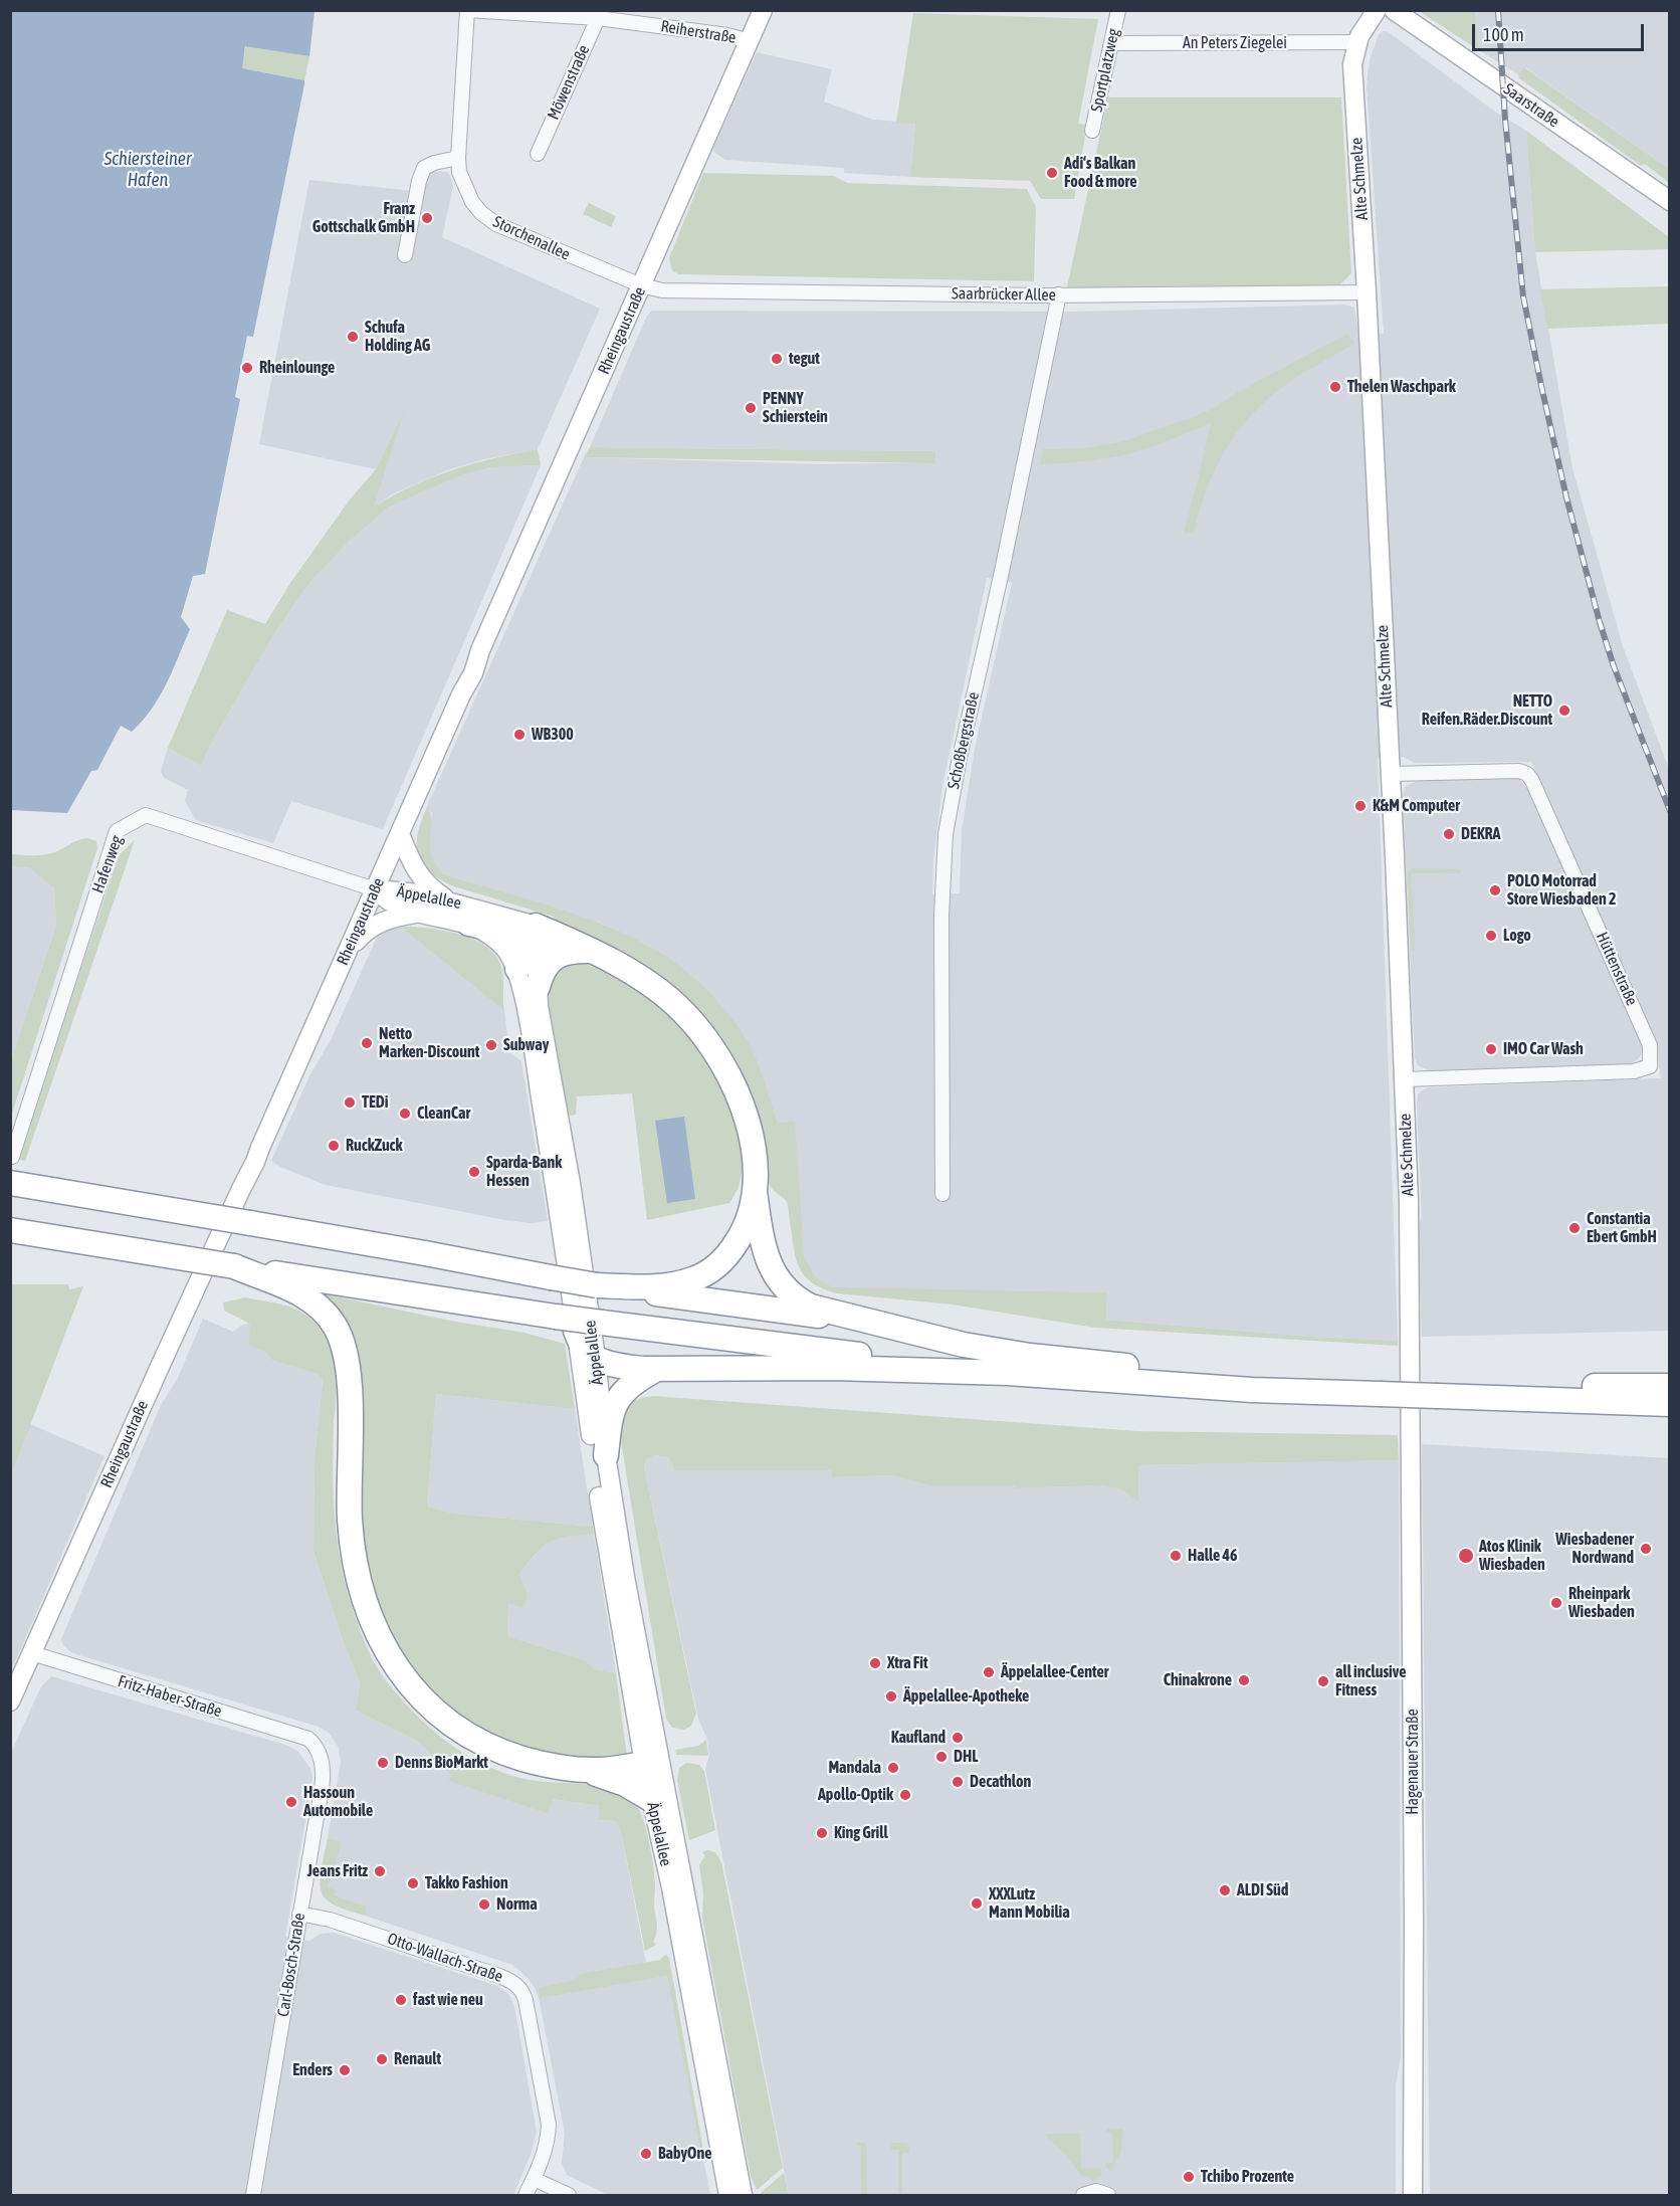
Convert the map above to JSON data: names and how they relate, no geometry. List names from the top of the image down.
{
  "streets": {
    "main road": [
      "Saarstraße",
      "Alte Schmelze",
      "Rheingaustraße",
      "Äppelallee",
      "Hagenauer Straße"
    ],
    "street": [
      "Reiherstraße",
      "An Peters Ziegelei",
      "Sportplatzweg",
      "Möwenstraße",
      "Storchenallee",
      "Saarbrücker Allee",
      "Schoßbergstraße",
      "Hafenweg",
      "Hüttenstraße",
      "Fritz-Haber-Straße",
      "Otto-Wallach-Straße",
      "Carl-Bosch-Straße"
    ]
  },
  "crossings": [
    ["Reiherstraße", "Möwenstraße"],
    ["Reiherstraße", "Storchenallee"],
    ["Reiherstraße", "Rheingaustraße"],
    ["An Peters Ziegelei", "Sportplatzweg"],
    ["An Peters Ziegelei", "Alte Schmelze"],
    ["Alte Schmelze", "Saarbrücker Allee"],
    ["Alte Schmelze", "Hüttenstraße"],
    ["Alte Schmelze", "Hagenauer Straße"],
    ["Storchenallee", "Saarbrücker Allee"],
    ["Storchenallee", "Rheingaustraße"],
    ["Saarbrücker Allee", "Rheingaustraße"],
    ["Saarbrücker Allee", "Schoßbergstraße"],
    ["Rheingaustraße", "Hafenweg"],
    ["Rheingaustraße", "Äppelallee"],
    ["Rheingaustraße", "Fritz-Haber-Straße"],
    ["Hafenweg", "Äppelallee"],
    ["Fritz-Haber-Straße", "Carl-Bosch-Straße"],
    ["Otto-Wallach-Straße", "Carl-Bosch-Straße"]
  ],
  "water": ["Schiersteiner Hafen"],
  "places": [
    "Adi‘s Balkan Food & more",
    "Franz Gottschalk GmbH",
    "Schufa Holding AG",
    "tegut",
    "Rheinlounge",
    "Thelen Waschpark",
    "PENNY Schierstein",
    "NETTO Reifen.Räder.Discount",
    "WB300",
    "K&M Computer",
    "DEKRA",
    "POLO Motorrad Store Wiesbaden 2",
    "Logo",
    "Netto Marken-Discount",
    "Subway",
    "IMO Car Wash",
    "TEDi",
    "CleanCar",
    "RuckZuck",
    "Sparda-Bank Hessen",
    "Constantia Ebert GmbH",
    "Wiesbadener Nordwand",
    "Halle 46",
    "Atos Klinik Wiesbaden",
    "Rheinpark Wiesbaden",
    "Xtra Fit",
    "Äppelallee-Center",
    "Chinakrone",
    "all inclusive Fitness",
    "Äppelallee-Apotheke",
    "Kaufland",
    "DHL",
    "Denns BioMarkt",
    "Mandala",
    "Decathlon",
    "Apollo-Optik",
    "Hassoun Automobile",
    "King Grill",
    "Jeans Fritz",
    "Takko Fashion",
    "ALDI Süd",
    "XXXLutz Mann Mobilia",
    "Norma",
    "fast wie neu",
    "Renault",
    "Enders",
    "BabyOne",
    "Tchibo Prozente"
  ],
  "scale_bar": "100 m"
}
